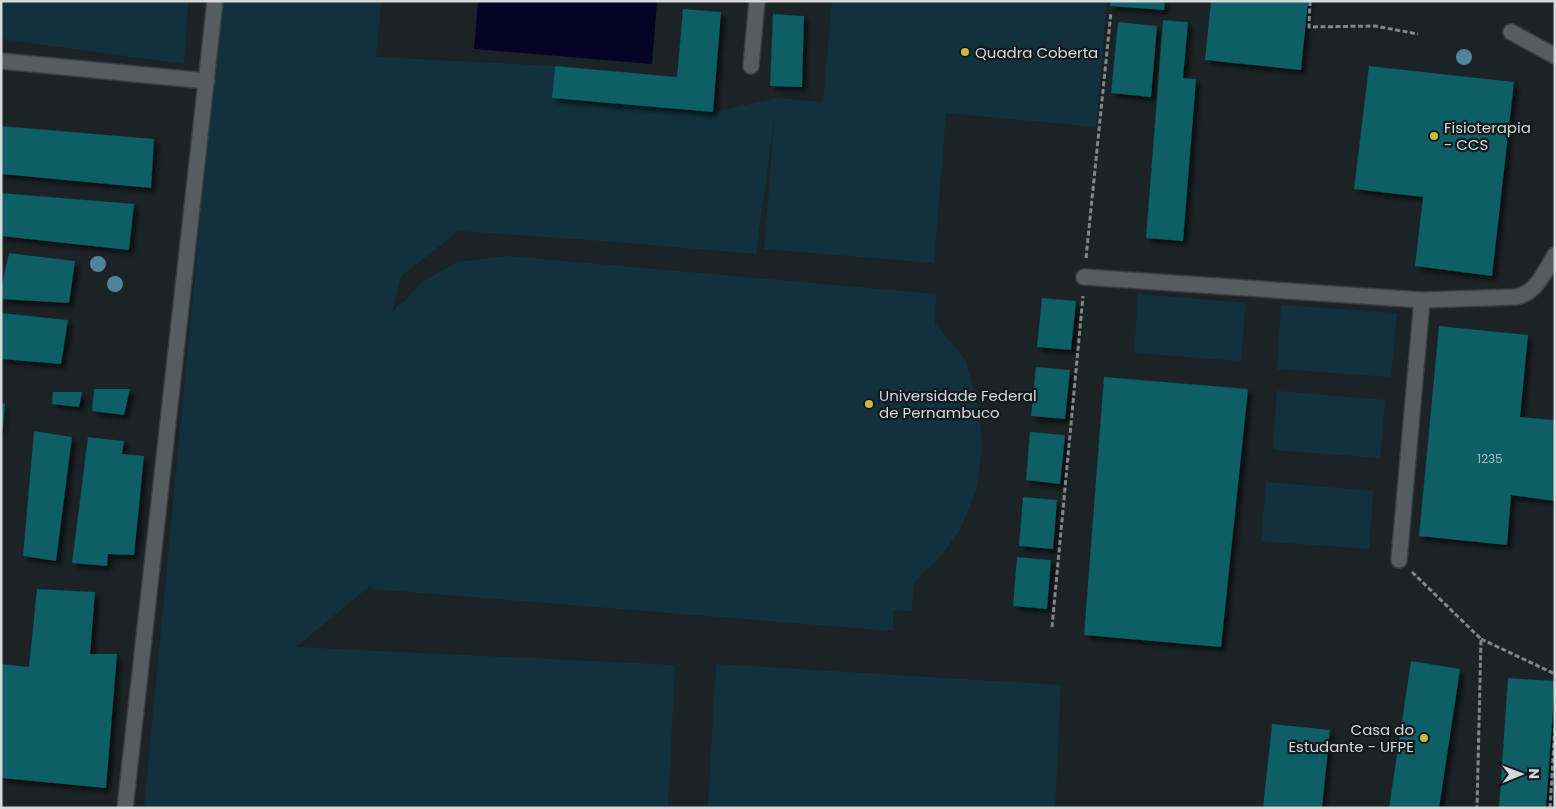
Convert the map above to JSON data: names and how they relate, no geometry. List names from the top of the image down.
{
  "places": [
    "Quadra Coberta",
    "Fisioterapia - CCS",
    "Universidade Federal de Pernambuco",
    "Casa do Estudante - UFPE"
  ],
  "house_numbers": ["1235"],
  "north": "right"
}
